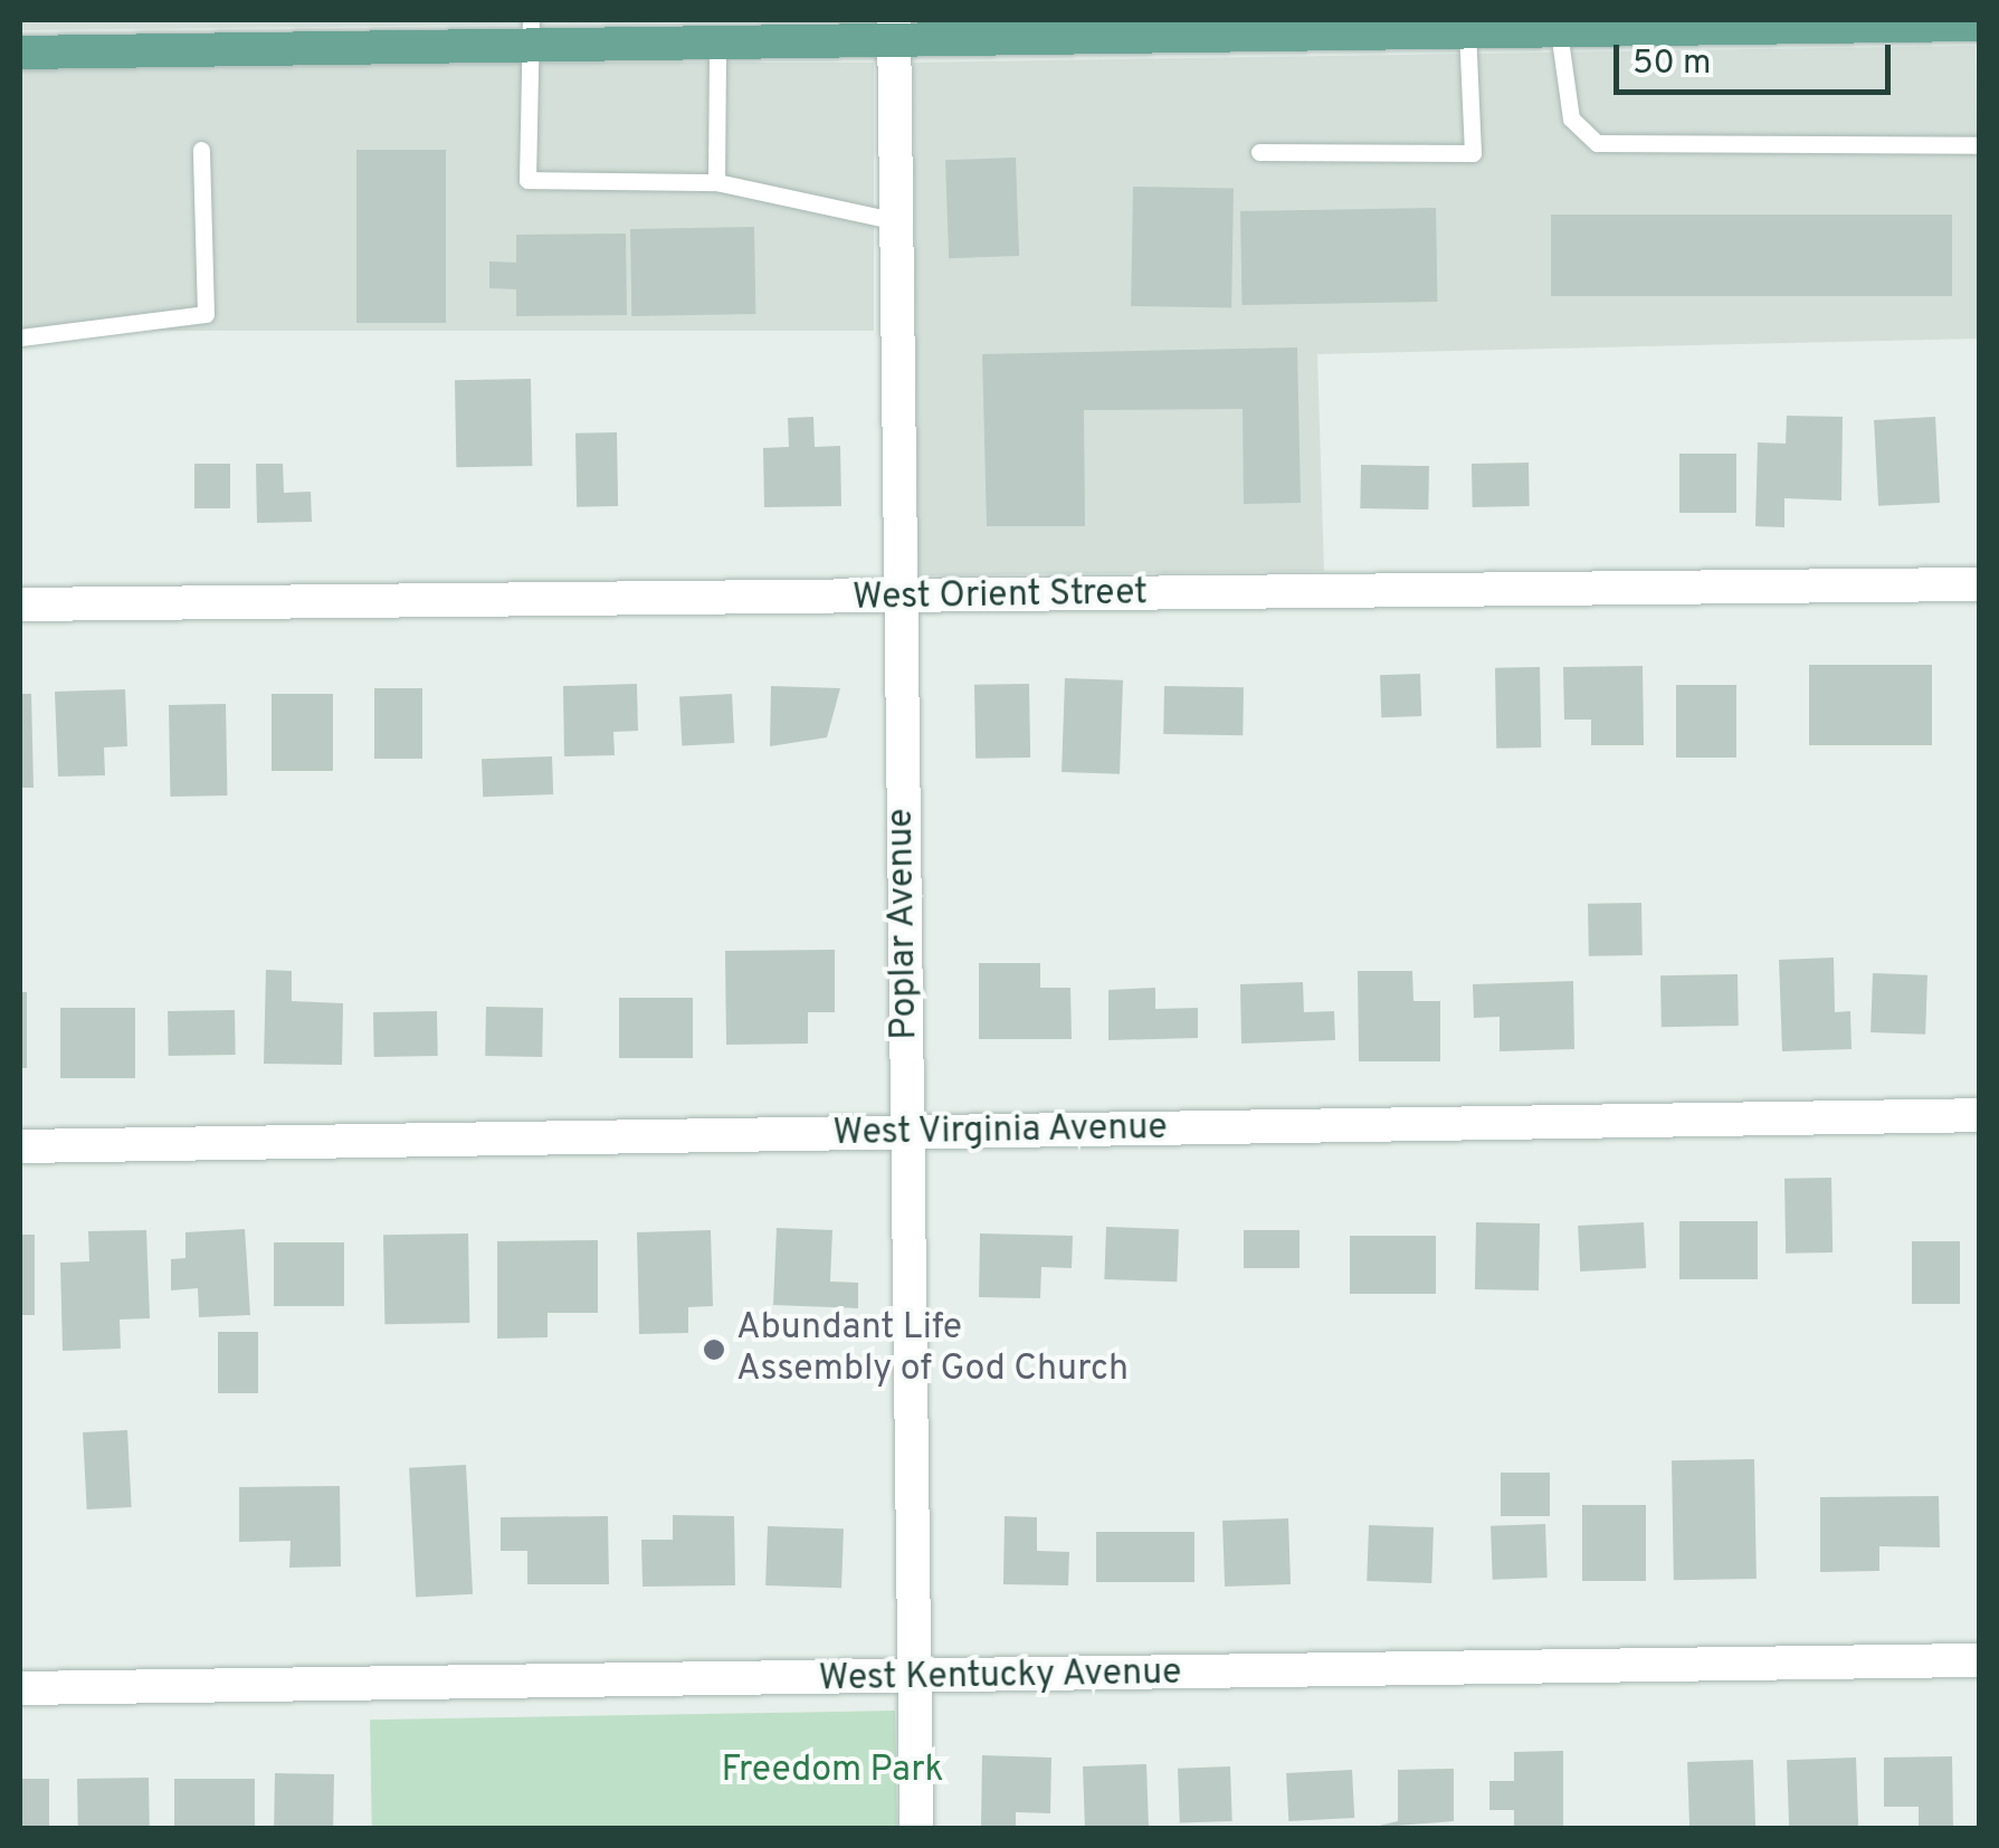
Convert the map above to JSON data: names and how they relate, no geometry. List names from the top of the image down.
{
  "streets": {
    "street": [
      "West Orient Street",
      "Poplar Avenue",
      "West Virginia Avenue",
      "West Kentucky Avenue"
    ]
  },
  "crossings": [
    ["West Orient Street", "Poplar Avenue"],
    ["Poplar Avenue", "West Virginia Avenue"],
    ["Poplar Avenue", "West Kentucky Avenue"]
  ],
  "parks": ["Freedom Park"],
  "places": ["Abundant Life Assembly of God Church"],
  "scale_bar": "50 m"
}
